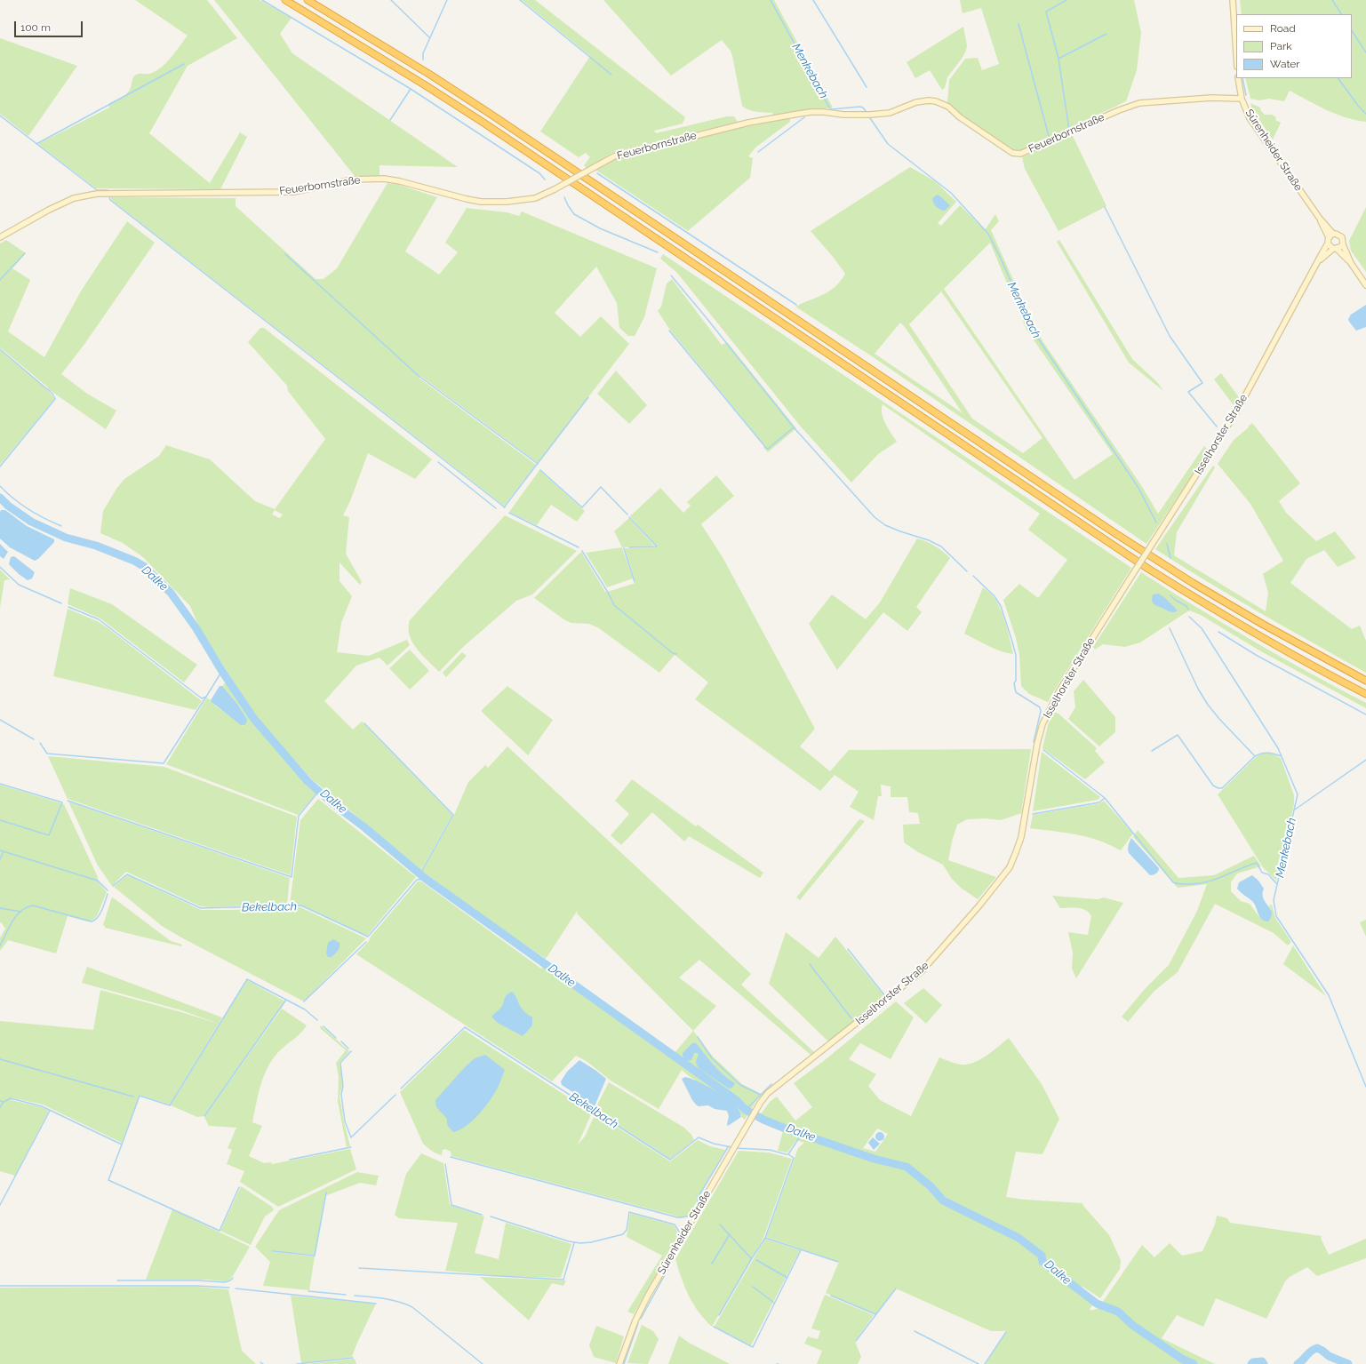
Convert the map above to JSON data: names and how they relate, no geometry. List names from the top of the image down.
{
  "streets": {
    "street": ["Feuerbornstraße", "Sürenheider Straße", "Isselhorster Straße"]
  },
  "crossings": [
    ["Feuerbornstraße", "Sürenheider Straße"],
    ["Sürenheider Straße", "Isselhorster Straße"]
  ],
  "water": ["Menkebach", "Dalke", "Bekelbach"],
  "legend": ["Road", "Park", "Water"],
  "scale_bar": "100 m"
}
